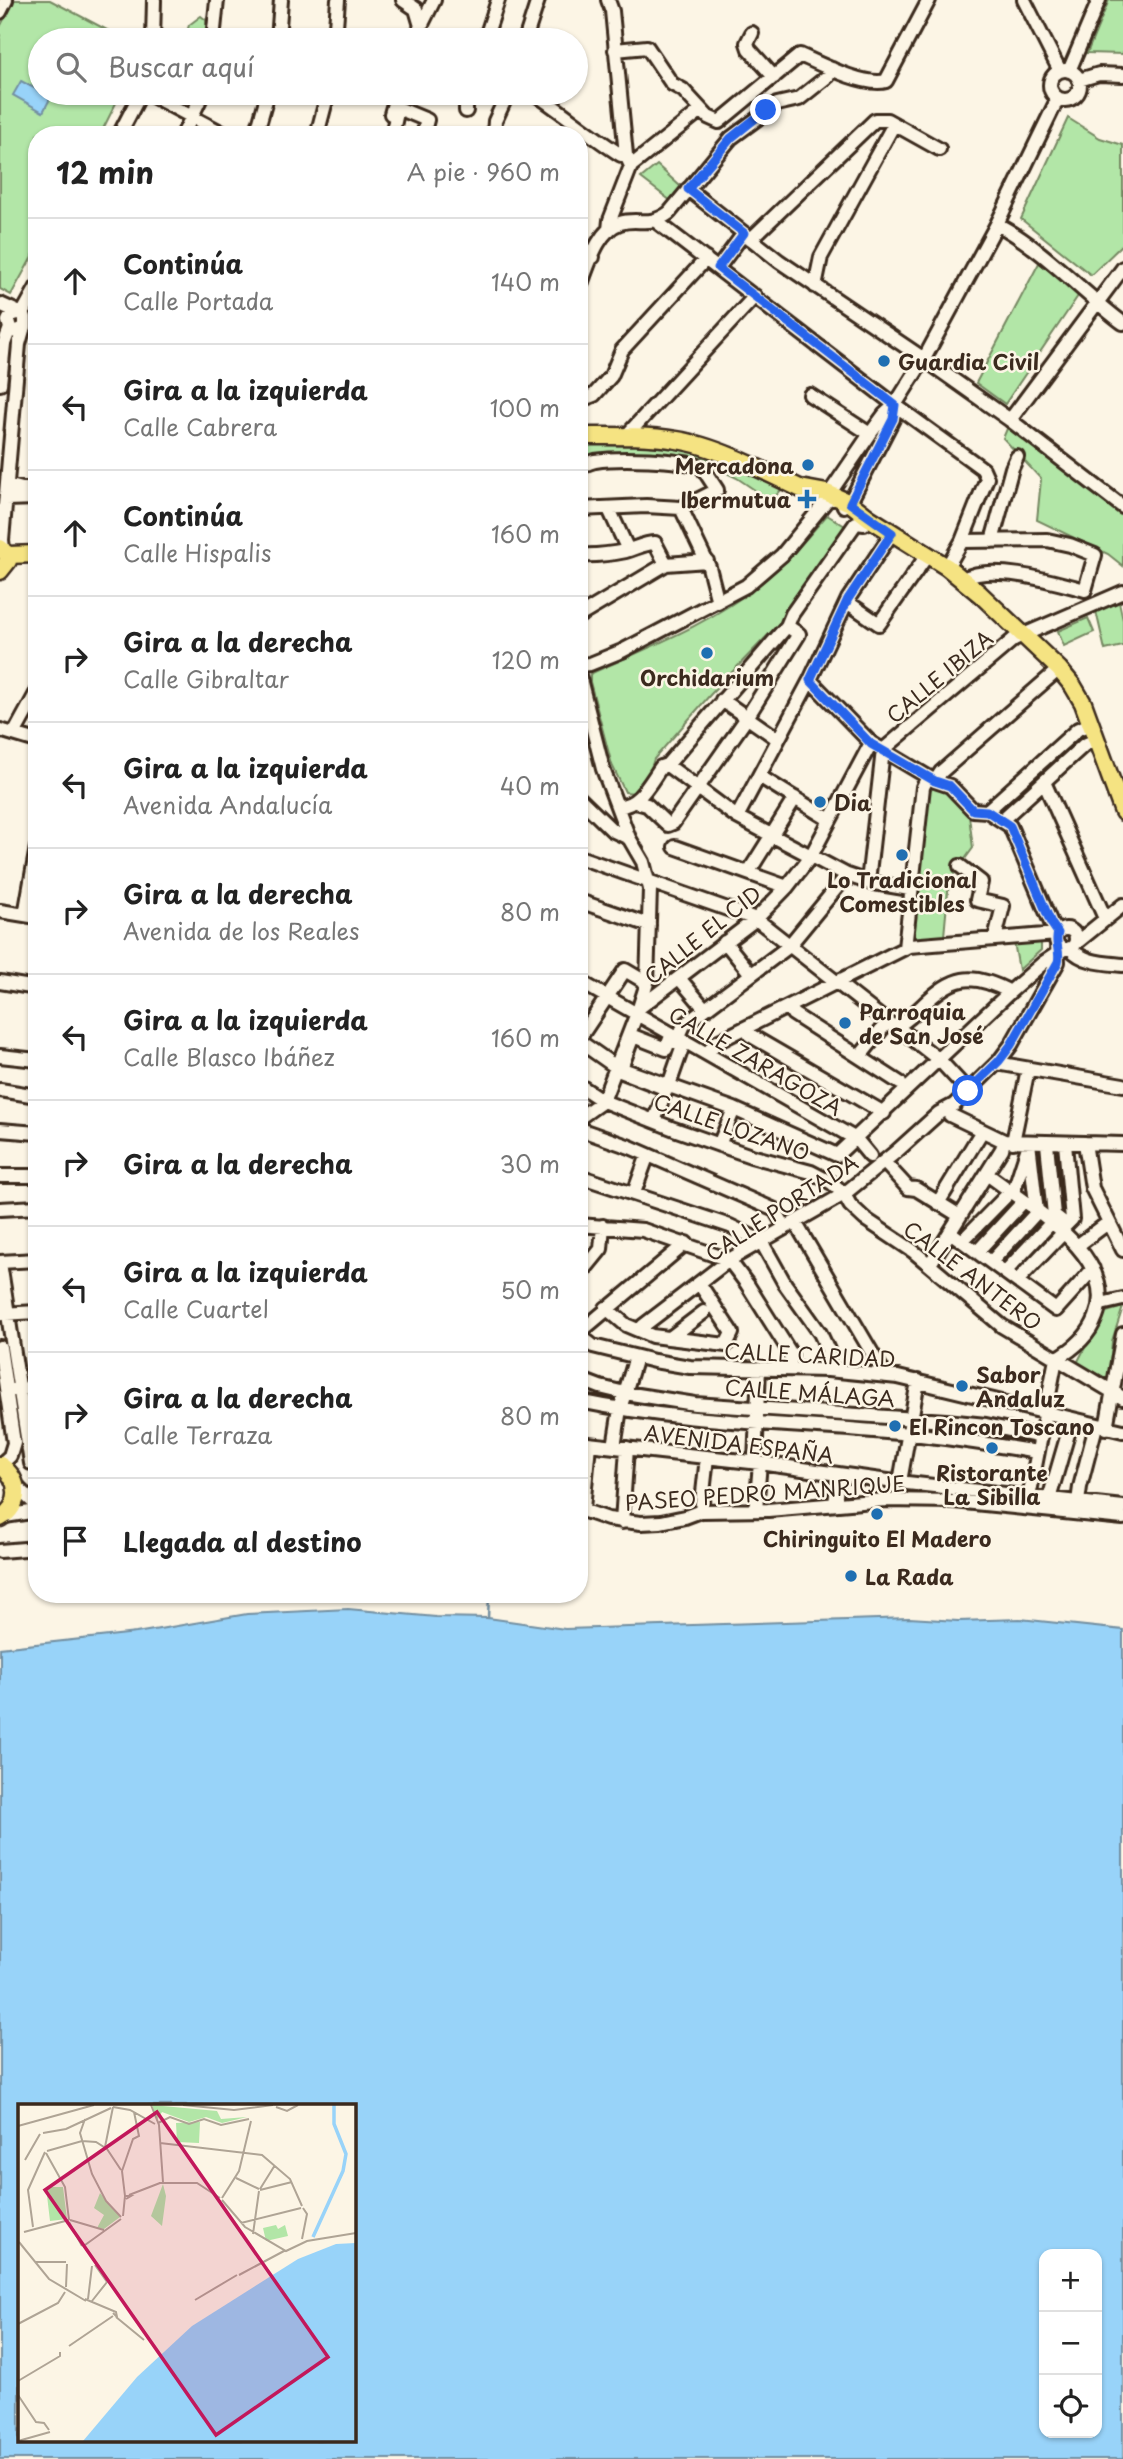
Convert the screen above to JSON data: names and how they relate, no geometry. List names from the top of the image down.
{
  "streets": {
    "street": [
      "CALLE IBIZA",
      "CALLE EL CID",
      "CALLE ZARAGOZA",
      "CALLE LOZANO",
      "CALLE PORTADA",
      "CALLE ANTERO",
      "CALLE CARIDAD",
      "CALLE MÁLAGA",
      "AVENIDA ESPAÑA",
      "PASEO PEDRO MANRIQUE"
    ]
  },
  "crossings": [
    ["CALLE IBIZA", "CALLE EL CID"],
    ["CALLE EL CID", "CALLE ZARAGOZA"],
    ["CALLE LOZANO", "CALLE PORTADA"],
    ["CALLE LOZANO", "CALLE ANTERO"],
    ["CALLE PORTADA", "CALLE ANTERO"]
  ],
  "places": {
    "other": [
      "Guardia Civil",
      "Mercadona",
      "Orchidarium",
      "Dia",
      "Lo Tradicional Comestibles",
      "Parroquia de San José",
      "Sabor Andaluz",
      "El Rincon Toscano",
      "Ristorante La Sibilla",
      "Chiringuito El Madero",
      "La Rada"
    ],
    "health": ["Ibermutua"]
  },
  "page": {
    "search": "Buscar aquí",
    "heading": ["12 min", "A pie · 960 m"],
    "list": [
      ["Continúa", "Calle Portada", "140 m"],
      ["Gira a la izquierda", "Calle Cabrera", "100 m"],
      ["Continúa", "Calle Hispalis", "160 m"],
      ["Gira a la derecha", "Calle Gibraltar", "120 m"],
      ["Gira a la izquierda", "Avenida Andalucía", "40 m"],
      ["Gira a la derecha", "Avenida de los Reales", "80 m"],
      ["Gira a la izquierda", "Calle Blasco Ibáñez", "160 m"],
      ["Gira a la derecha", "30 m"],
      ["Gira a la izquierda", "Calle Cuartel", "50 m"],
      ["Gira a la derecha", "Calle Terraza", "80 m"],
      "Llegada al destino"
    ],
    "map_buttons": ["+", "−"]
  }
}
